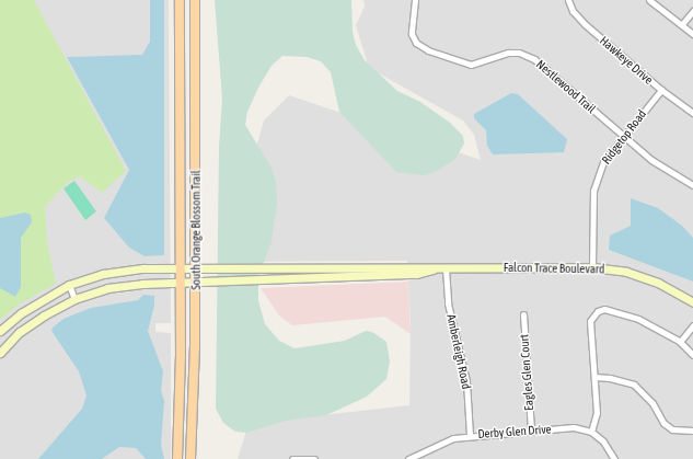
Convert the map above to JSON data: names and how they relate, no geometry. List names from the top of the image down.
{
  "streets": {
    "main road": ["South Orange Blossom Trail"],
    "street": [
      "Hawkeye Drive",
      "Nestlewood Trail",
      "Ridgetop Road",
      "Falcon Trace Boulevard",
      "Amberleigh Road",
      "Eagles Glen Court",
      "Derby Glen Drive"
    ]
  },
  "crossings": [
    ["Hawkeye Drive", "Ridgetop Road"],
    ["Nestlewood Trail", "Ridgetop Road"],
    ["Ridgetop Road", "Falcon Trace Boulevard"],
    ["South Orange Blossom Trail", "Falcon Trace Boulevard"],
    ["Falcon Trace Boulevard", "Amberleigh Road"],
    ["Amberleigh Road", "Derby Glen Drive"],
    ["Eagles Glen Court", "Derby Glen Drive"]
  ]
}
